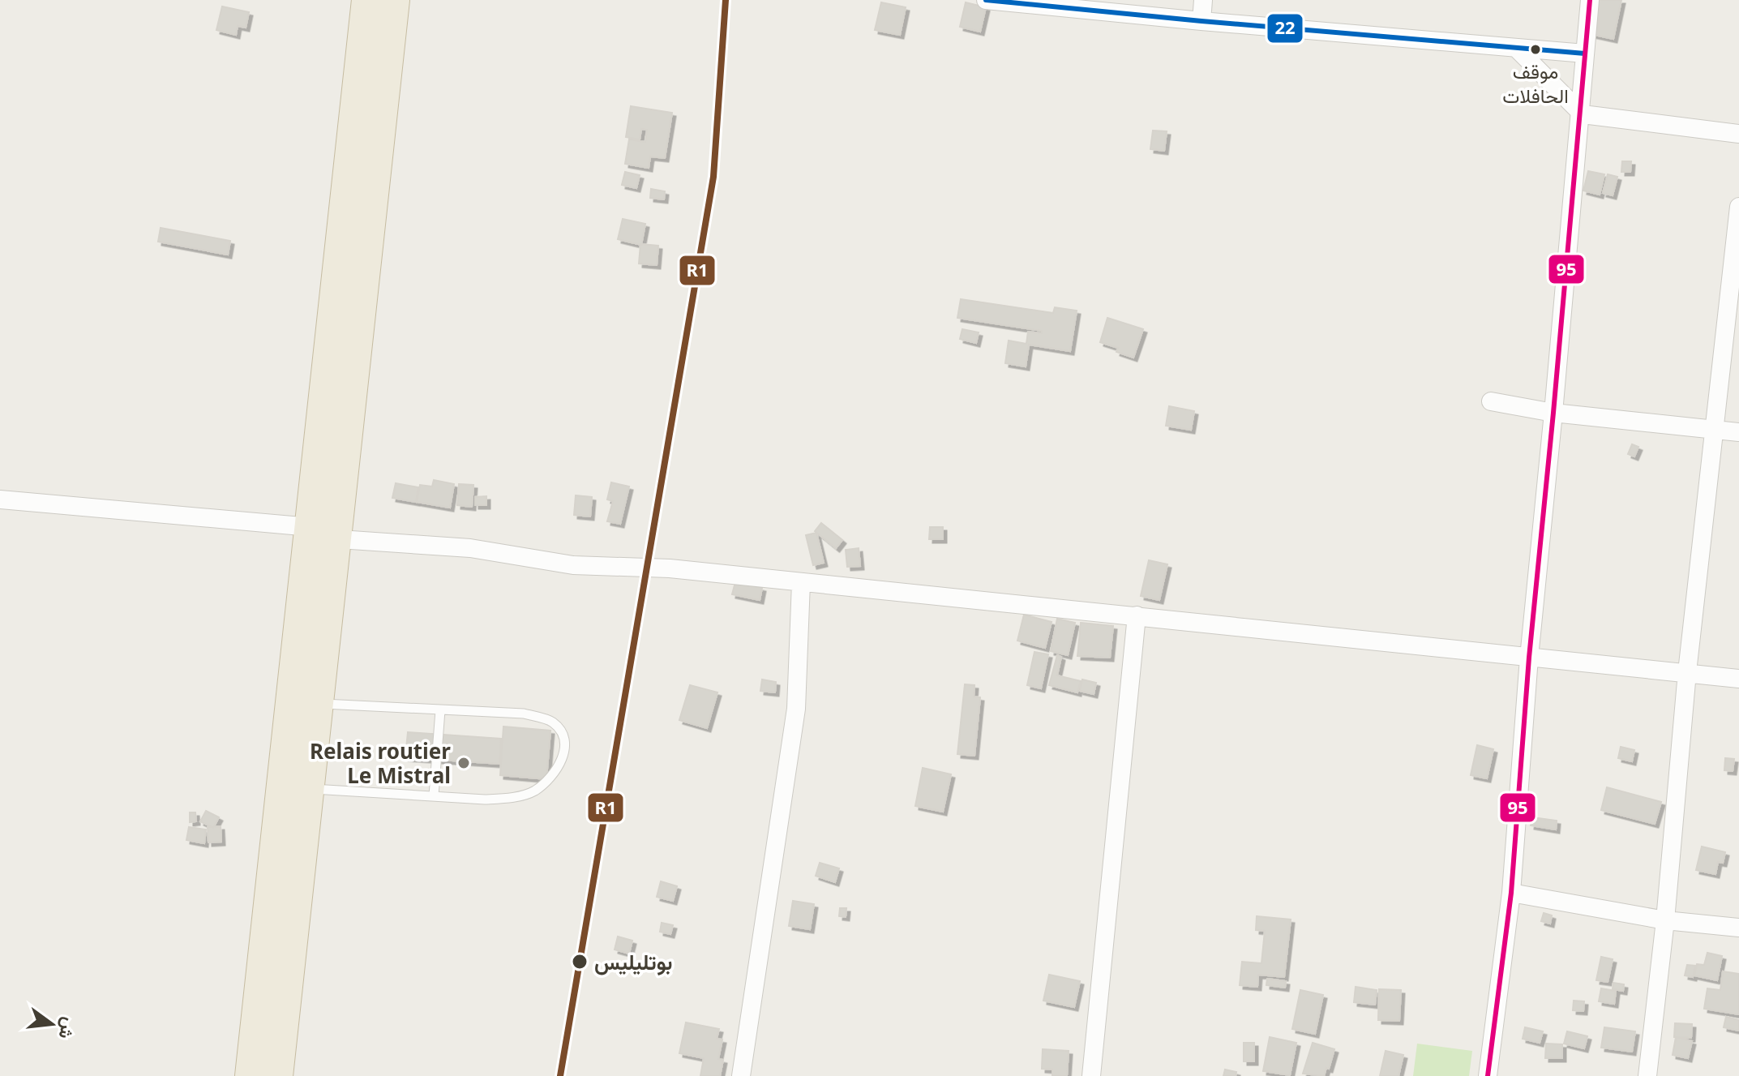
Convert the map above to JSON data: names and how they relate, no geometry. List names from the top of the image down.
{
  "places": ["موقف الحافلات", "Relais routier Le Mistral", "بوتليليس"],
  "lines": ["transit line R1", "transit line 22", "transit line 95"],
  "north": "right"
}
